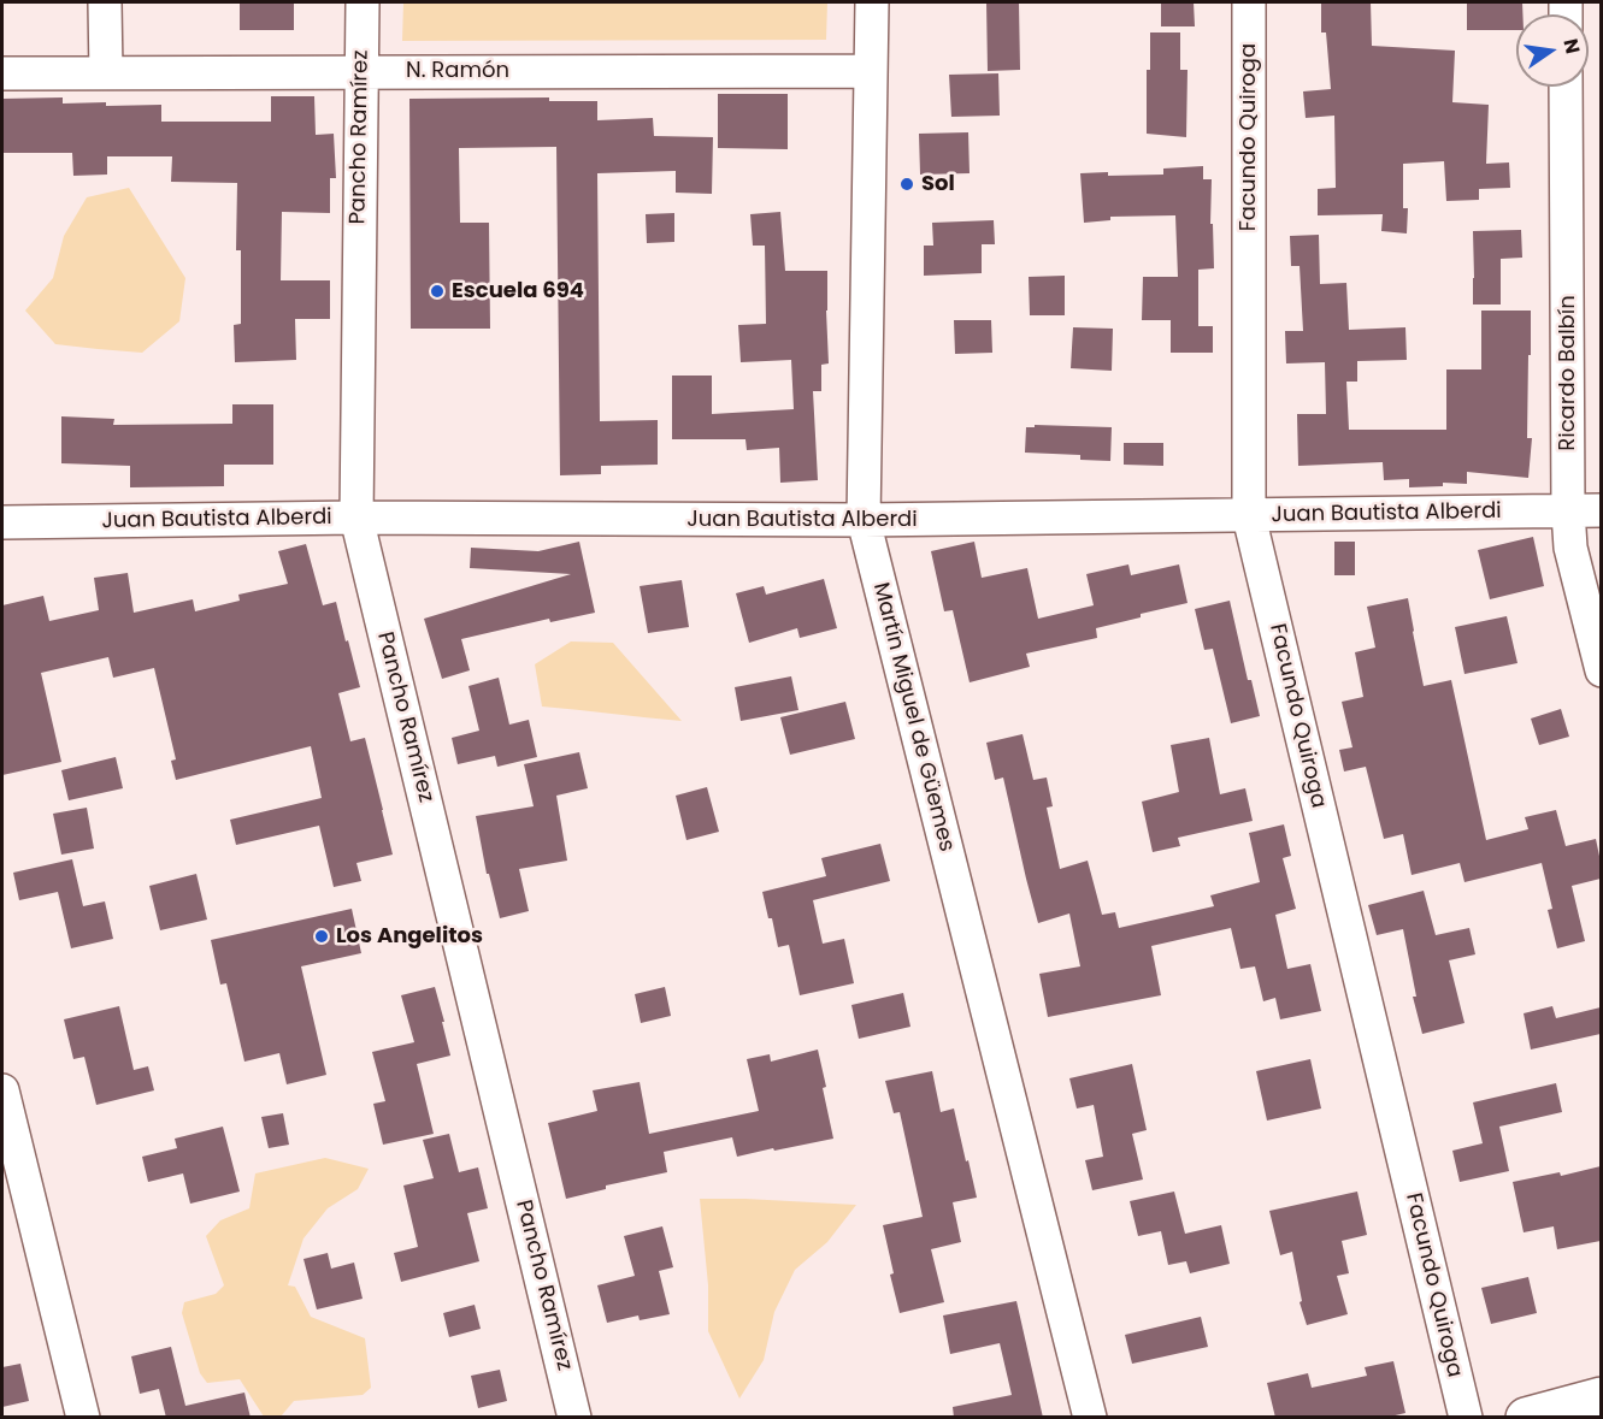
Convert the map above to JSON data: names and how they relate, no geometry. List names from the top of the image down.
{
  "streets": {
    "street": [
      "N. Ramón",
      "Pancho Ramírez",
      "Facundo Quiroga",
      "Ricardo Balbín",
      "Juan Bautista Alberdi",
      "Martín Miguel de Güemes"
    ]
  },
  "crossings": [
    ["N. Ramón", "Pancho Ramírez"],
    ["N. Ramón", "Martín Miguel de Güemes"],
    ["Pancho Ramírez", "Juan Bautista Alberdi"],
    ["Facundo Quiroga", "Juan Bautista Alberdi"],
    ["Ricardo Balbín", "Juan Bautista Alberdi"],
    ["Juan Bautista Alberdi", "Martín Miguel de Güemes"]
  ],
  "places": ["Sol", "Escuela 694", "Los Angelitos"],
  "north": "right"
}
